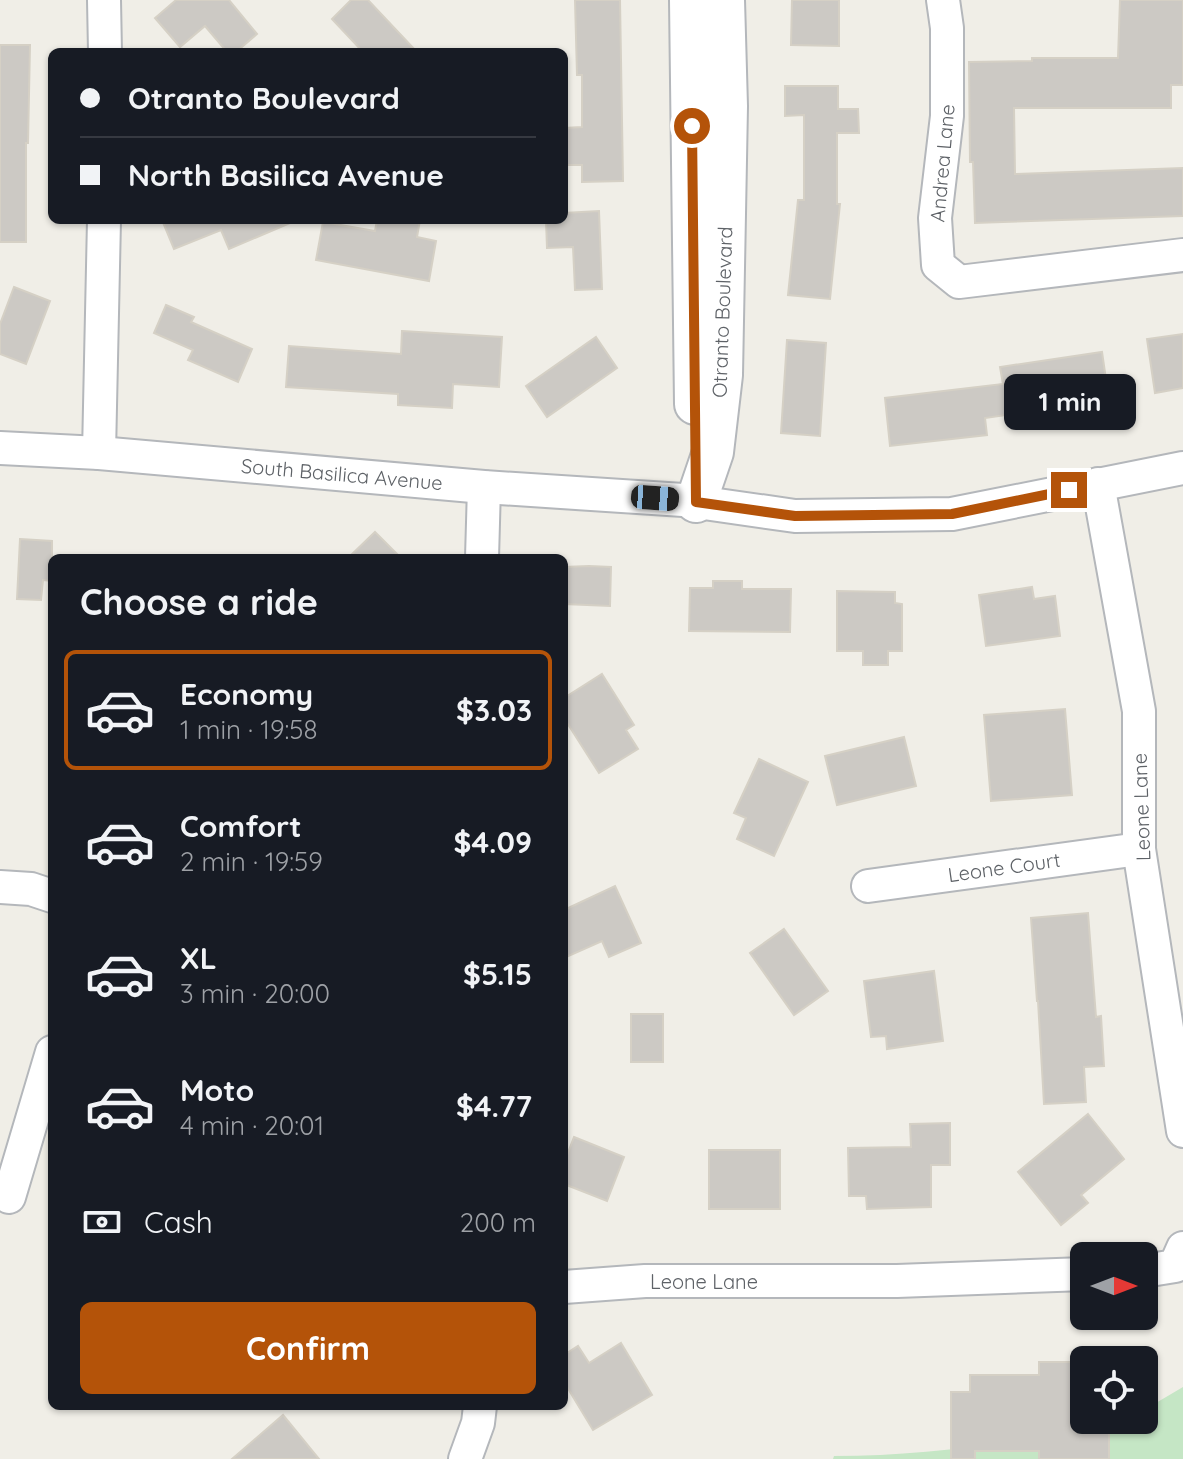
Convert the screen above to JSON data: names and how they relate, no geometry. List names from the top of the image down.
{
  "streets": {
    "street": [
      "Andrea Lane",
      "Otranto Boulevard",
      "South Basilica Avenue",
      "Leone Lane",
      "Leone Court"
    ]
  },
  "crossings": [
    ["Otranto Boulevard", "South Basilica Avenue"],
    ["South Basilica Avenue", "Leone Lane"],
    ["Leone Lane", "Leone Court"]
  ],
  "north": "right",
  "page": {
    "banner": ["Otranto Boulevard", "North Basilica Avenue"],
    "bubble": "1 min",
    "heading": "Choose a ride",
    "list": [
      {
        "name": "Economy",
        "note": "1 min · 19:58",
        "value": "$3.03"
      },
      {
        "name": "Comfort",
        "note": "2 min · 19:59",
        "value": "$4.09"
      },
      {
        "name": "XL",
        "note": "3 min · 20:00",
        "value": "$5.15"
      },
      {
        "name": "Moto",
        "note": "4 min · 20:01",
        "value": "$4.77"
      }
    ],
    "pay": ["Cash", "200 m"],
    "buttons": "Confirm"
  }
}
